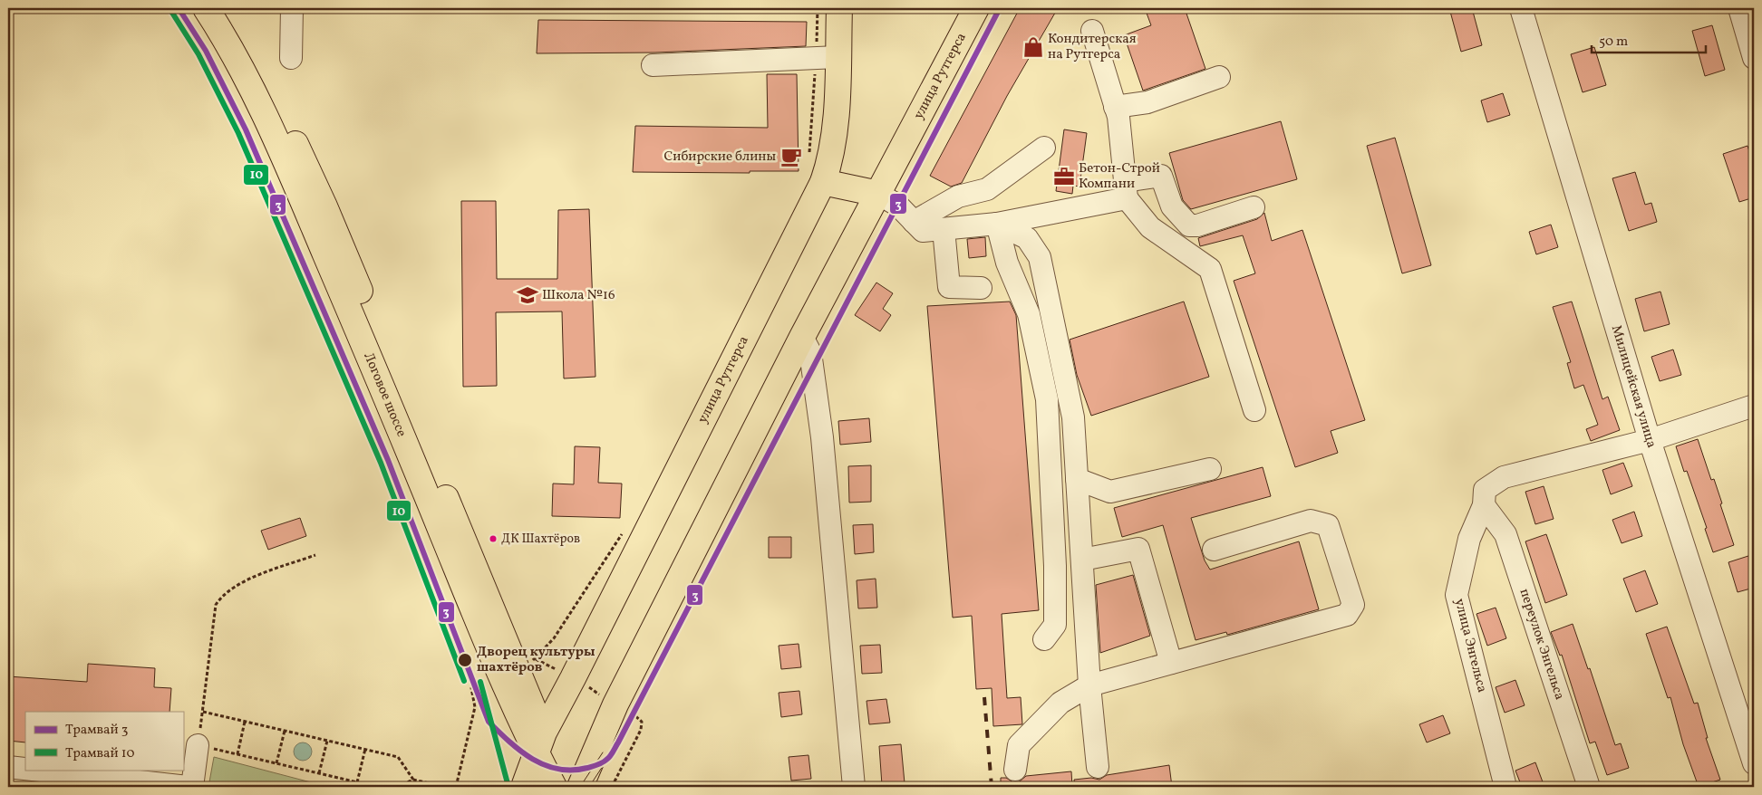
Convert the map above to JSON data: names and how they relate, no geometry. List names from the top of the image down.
{
  "streets": {
    "main road": ["улица Рутгерса", "Логовое шоссе"],
    "street": ["Милицейская улица", "переулок Энгельса", "улица Энгельса"]
  },
  "crossings": [
    ["улица Рутгерса", "Логовое шоссе"],
    ["Милицейская улица", "улица Энгельса"],
    ["переулок Энгельса", "улица Энгельса"]
  ],
  "places": {
    "shop": ["Кондитерская на Рутгерса"],
    "cafe": ["Сибирские блины"],
    "office": ["Бетон-Строй Компани"],
    "school or university": ["Школа №16"],
    "other": ["ДК Шахтёров", "Дворец культуры шахтёров"]
  },
  "lines": ["tram line 3", "tram line 10"],
  "legend": ["Трамвай 3", "Трамвай 10"],
  "scale_bar": "50 m"
}
